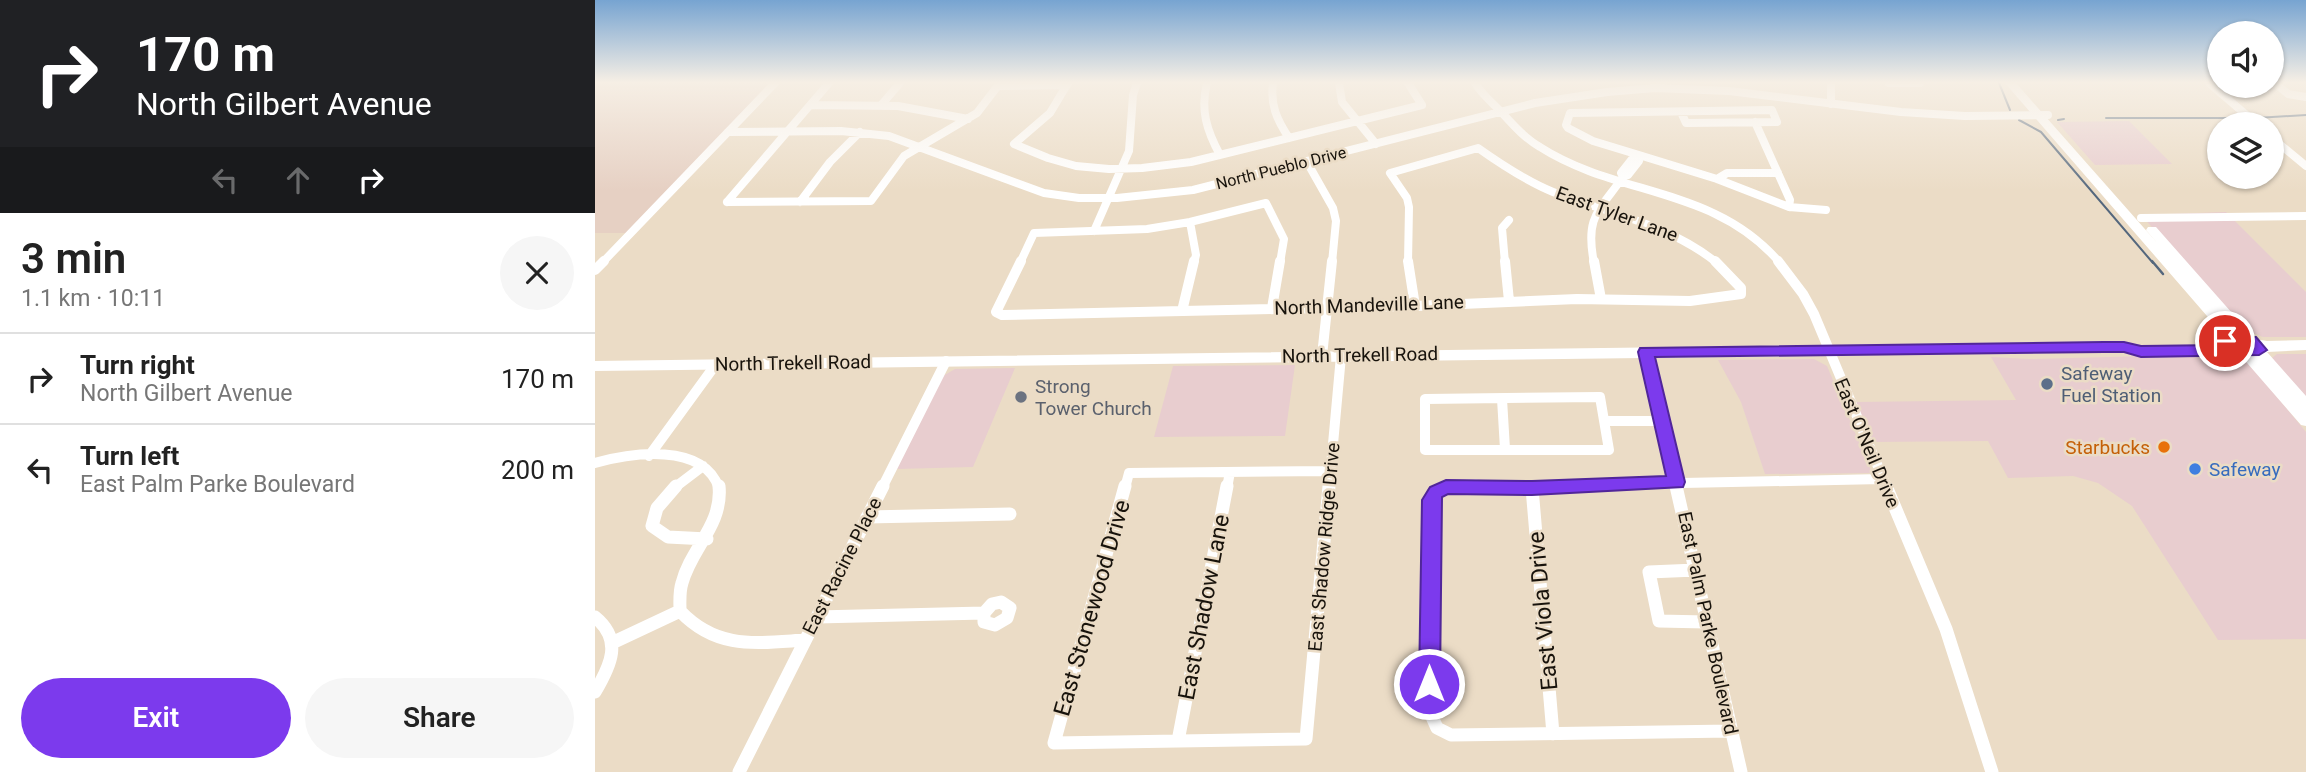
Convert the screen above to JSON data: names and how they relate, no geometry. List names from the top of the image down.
{
  "streets": {
    "main road": ["North Trekell Road"],
    "street": [
      "North Pueblo Drive",
      "East Tyler Lane",
      "North Mandeville Lane",
      "East O'Neil Drive",
      "East Shadow Ridge Drive",
      "East Racine Place",
      "East Shadow Lane",
      "East Stonewood Drive",
      "East Viola Drive",
      "East Palm Parke Boulevard"
    ]
  },
  "crossings": [
    ["East Tyler Lane", "North Mandeville Lane"],
    ["North Trekell Road", "East O'Neil Drive"],
    ["North Trekell Road", "East Shadow Ridge Drive"],
    ["North Trekell Road", "East Racine Place"],
    ["North Trekell Road", "East Palm Parke Boulevard"],
    ["East Shadow Ridge Drive", "East Shadow Lane"],
    ["East Shadow Ridge Drive", "East Stonewood Drive"],
    ["East Shadow Lane", "East Stonewood Drive"]
  ],
  "places": [
    "Safeway Fuel Station",
    "Strong Tower Church",
    "Starbucks",
    "Safeway"
  ],
  "page": {
    "turn": ["170 m", "North Gilbert Avenue"],
    "heading": ["3 min", "1.1 km · 10:11"],
    "list": [
      {
        "name": "Turn right",
        "note": "North Gilbert Avenue",
        "value": "170 m"
      },
      {
        "name": "Turn left",
        "note": "East Palm Parke Boulevard",
        "value": "200 m"
      }
    ],
    "buttons": ["Exit", "Share"]
  }
}
